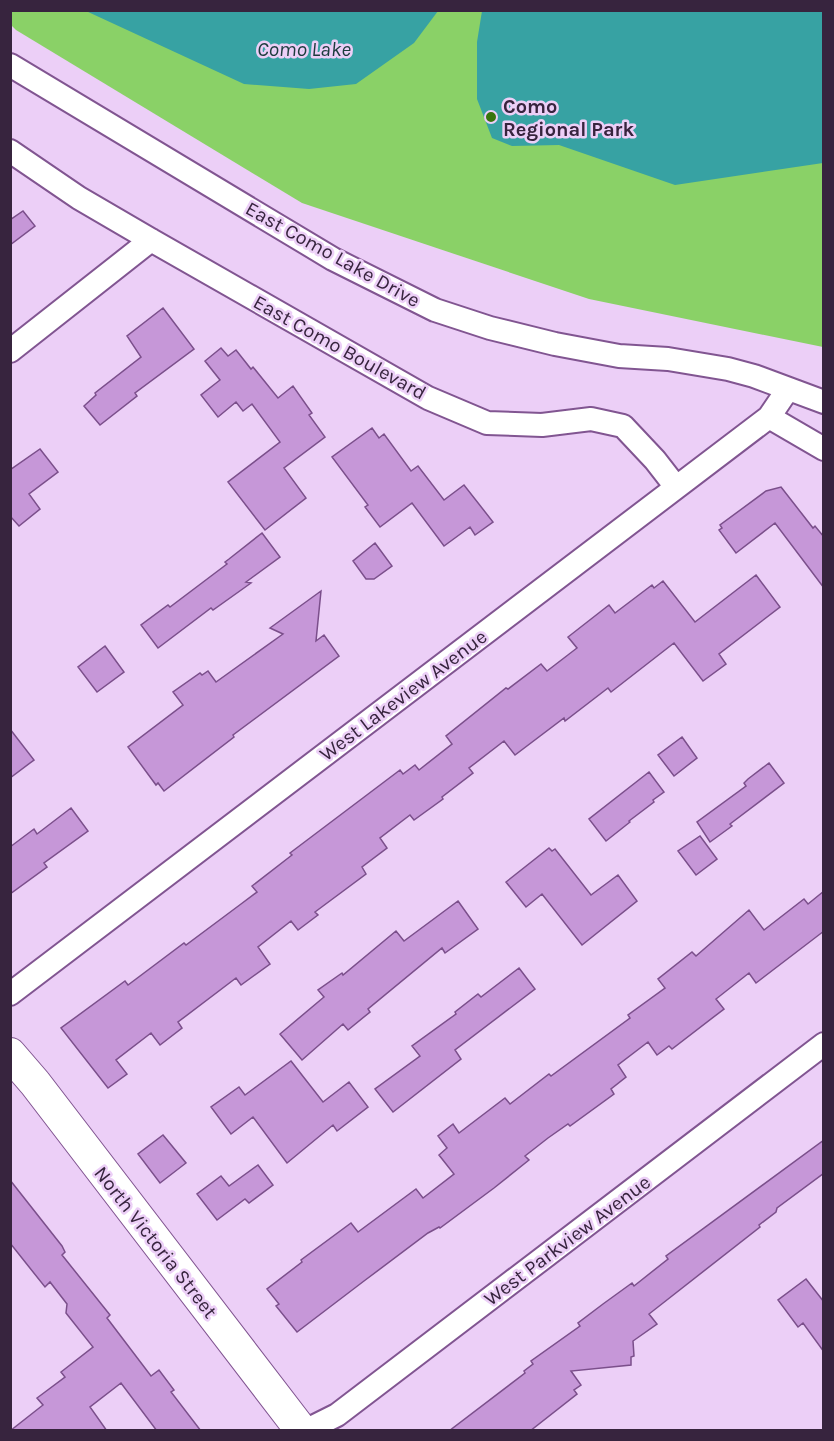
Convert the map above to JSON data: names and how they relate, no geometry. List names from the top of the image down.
{
  "streets": {
    "street": [
      "East Como Lake Drive",
      "East Como Boulevard",
      "West Lakeview Avenue",
      "West Parkview Avenue",
      "North Victoria Street"
    ]
  },
  "crossings": [
    ["East Como Lake Drive", "West Lakeview Avenue"],
    ["East Como Boulevard", "West Lakeview Avenue"]
  ],
  "water": ["Como Lake"],
  "places": ["Como Regional Park"]
}
